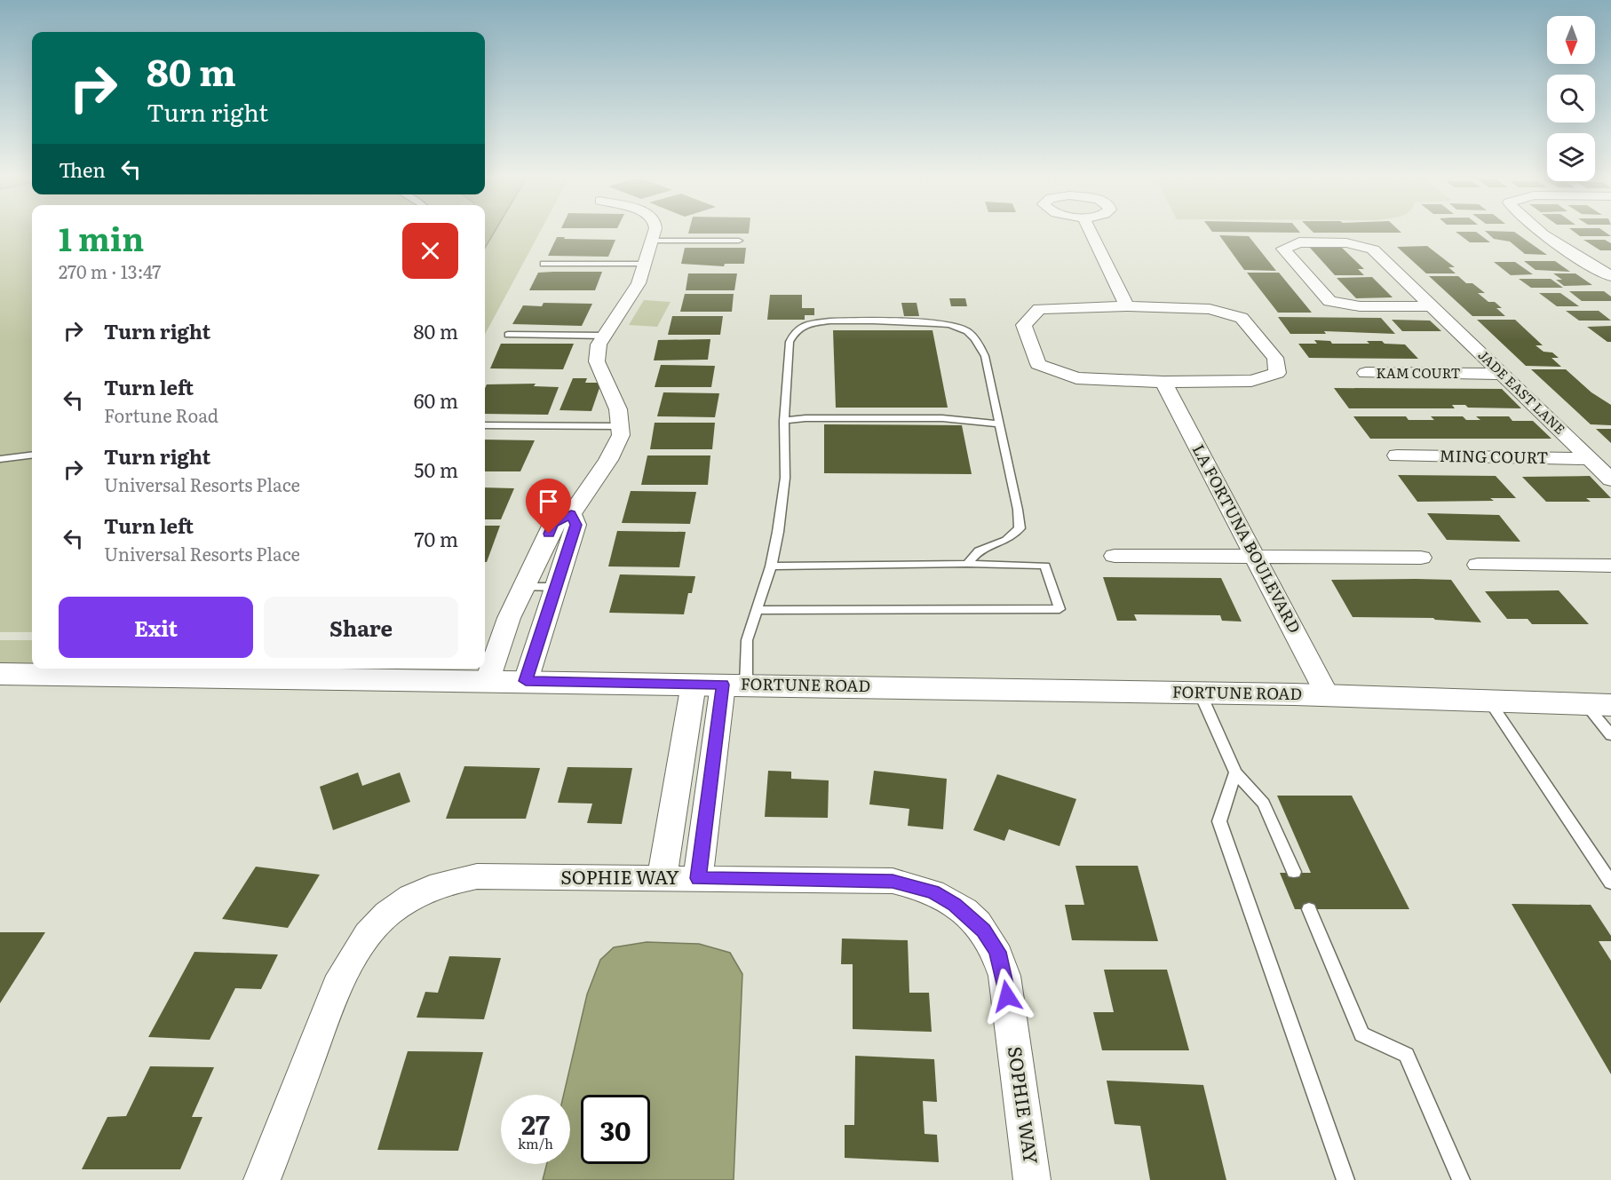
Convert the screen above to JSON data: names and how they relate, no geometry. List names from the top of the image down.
{
  "streets": {
    "street": [
      "KAM COURT",
      "JADE EAST LANE",
      "MING COURT",
      "LA FORTUNA BOULEVARD",
      "FORTUNE ROAD",
      "SOPHIE WAY"
    ]
  },
  "crossings": [
    ["KAM COURT", "JADE EAST LANE"],
    ["JADE EAST LANE", "MING COURT"],
    ["LA FORTUNA BOULEVARD", "FORTUNE ROAD"]
  ],
  "north": "bottom",
  "page": {
    "turn": ["80 m", "Turn right"],
    "then": "Then",
    "heading": ["1 min", "270 m · 13:47"],
    "list": [
      {
        "name": "Turn right",
        "value": "80 m"
      },
      {
        "name": "Turn left",
        "note": "Fortune Road",
        "value": "60 m"
      },
      {
        "name": "Turn right",
        "note": "Universal Resorts Place",
        "value": "50 m"
      },
      {
        "name": "Turn left",
        "note": "Universal Resorts Place",
        "value": "70 m"
      }
    ],
    "buttons": ["Exit", "Share"],
    "speed": "27 km/h",
    "limit": "30"
  }
}
